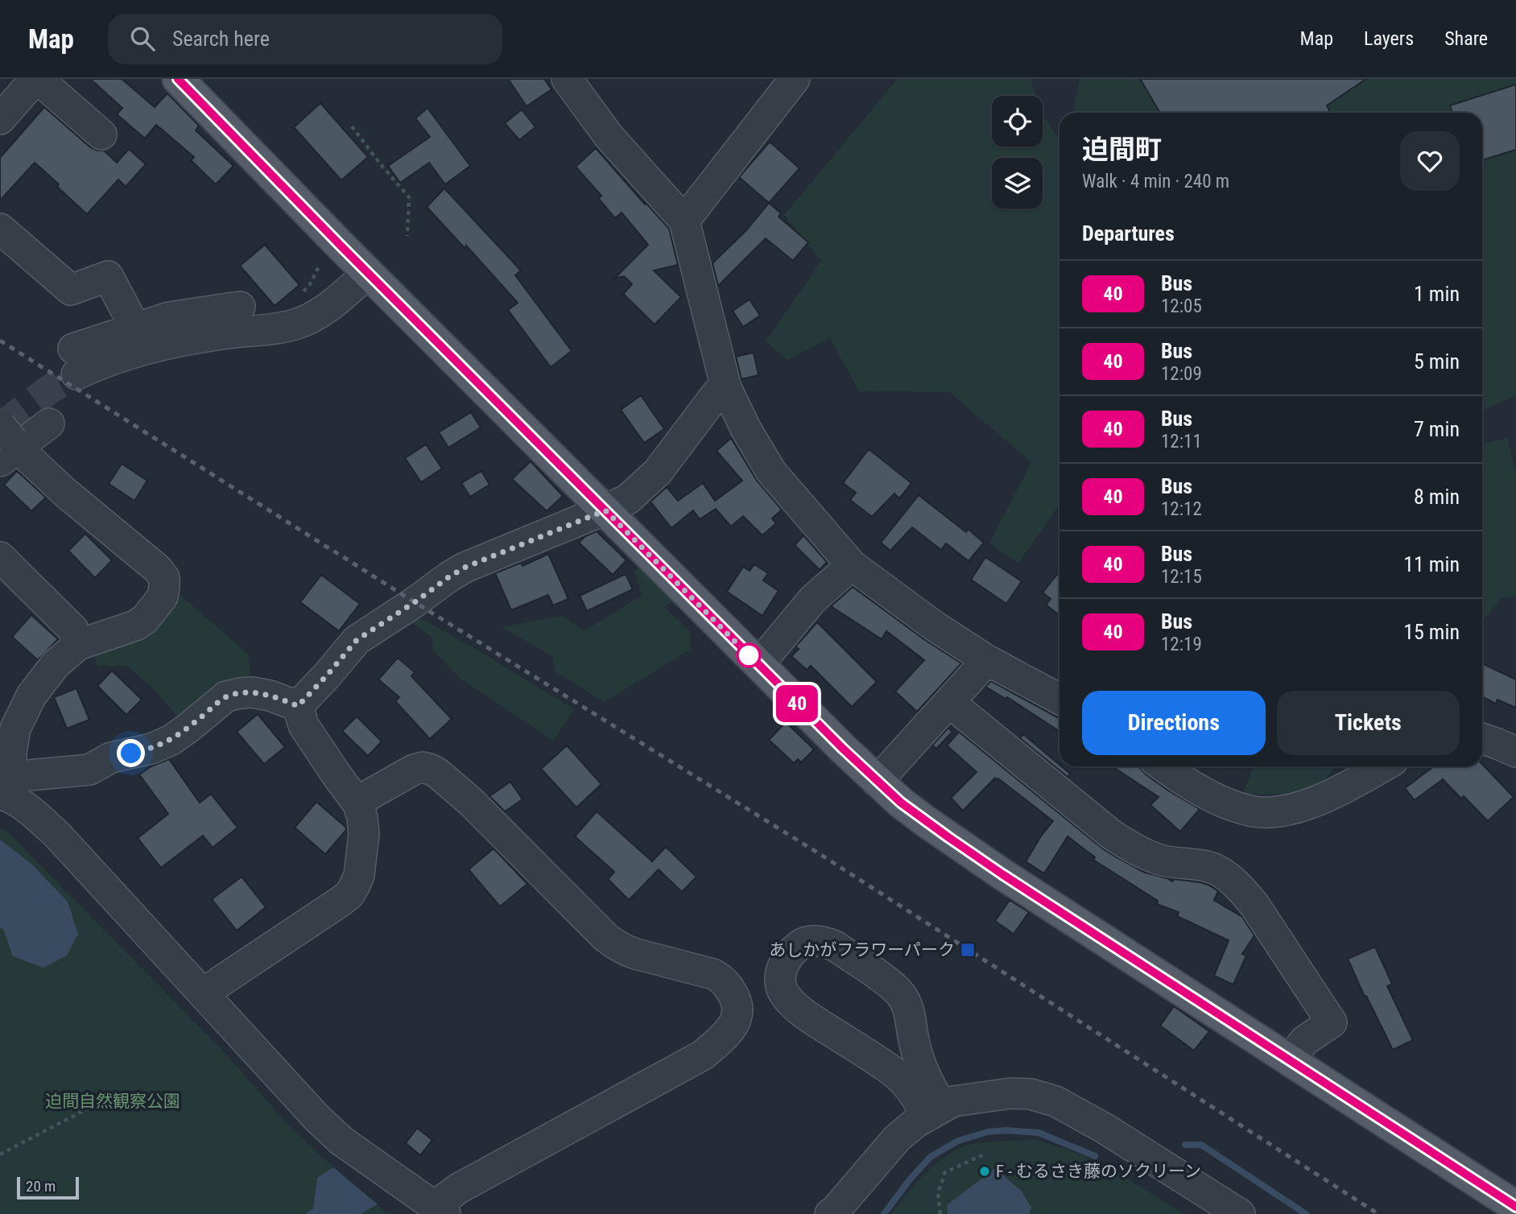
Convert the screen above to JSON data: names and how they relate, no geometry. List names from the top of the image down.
{
  "parks": ["迫間自然観察公園"],
  "places": {
    "transit": ["あしかがフラワーパーク"],
    "other": ["F - むるさき藤のソクリーン"]
  },
  "lines": ["bus line 40"],
  "scale_bar": "20 m",
  "page": {
    "header": "Map",
    "search": "Search here",
    "nav": ["Map", "Layers", "Share"],
    "on_map": "40",
    "heading": [
      ["迫間町", "Walk · 4 min · 240 m"],
      "Departures"
    ],
    "list": [
      {
        "mark": "40",
        "name": "Bus",
        "note": "12:05",
        "value": "1 min"
      },
      {
        "mark": "40",
        "name": "Bus",
        "note": "12:09",
        "value": "5 min"
      },
      {
        "mark": "40",
        "name": "Bus",
        "note": "12:11",
        "value": "7 min"
      },
      {
        "mark": "40",
        "name": "Bus",
        "note": "12:12",
        "value": "8 min"
      },
      {
        "mark": "40",
        "name": "Bus",
        "note": "12:15",
        "value": "11 min"
      },
      {
        "mark": "40",
        "name": "Bus",
        "note": "12:19",
        "value": "15 min"
      }
    ],
    "buttons": ["Directions", "Tickets"],
    "scale": "20 m"
  }
}
